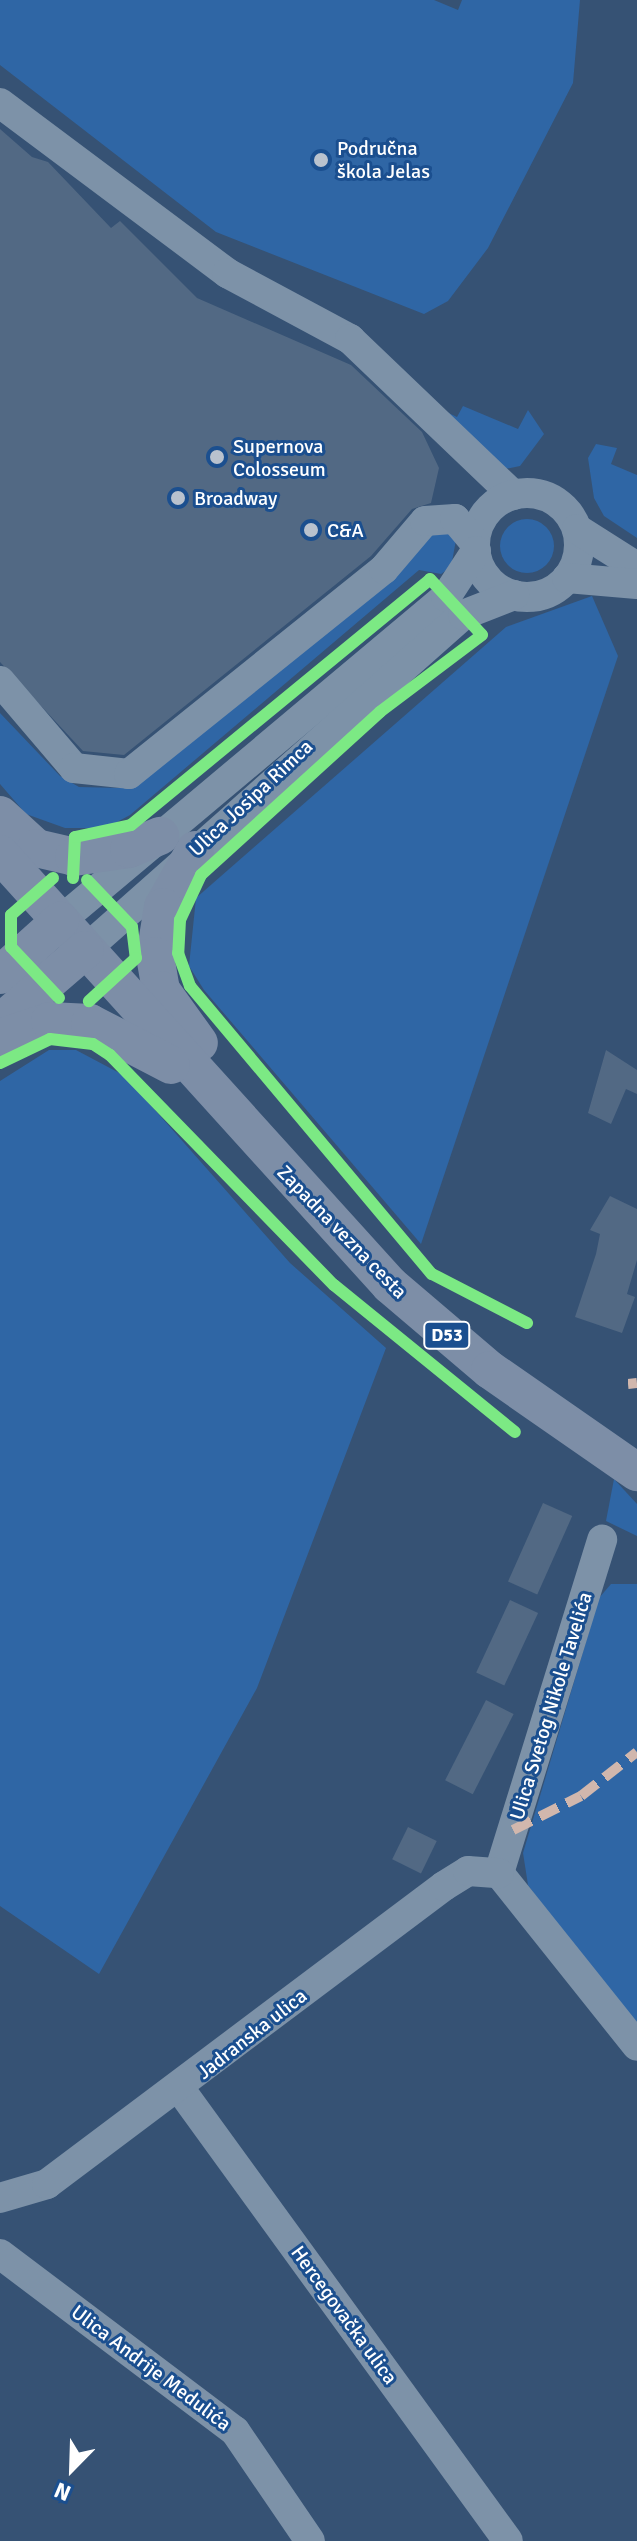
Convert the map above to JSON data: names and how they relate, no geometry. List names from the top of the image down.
{
  "streets": {
    "main road": ["Ulica Josipa Rimca", "Zapadna vezna cesta", "D53"],
    "street": [
      "Ulica Svetog Nikole Tavelića",
      "Jadranska ulica",
      "Hercegovačka ulica",
      "Ulica Andrije Medulića"
    ]
  },
  "crossings": [
    ["Ulica Josipa Rimca", "Zapadna vezna cesta"],
    ["Ulica Josipa Rimca", "D53"],
    ["Zapadna vezna cesta", "D53"],
    ["Ulica Svetog Nikole Tavelića", "Jadranska ulica"],
    ["Jadranska ulica", "Hercegovačka ulica"]
  ],
  "places": [
    "Područna škola Jelas",
    "Supernova Colosseum",
    "Broadway",
    "C&A"
  ],
  "north": "bottom left"
}
